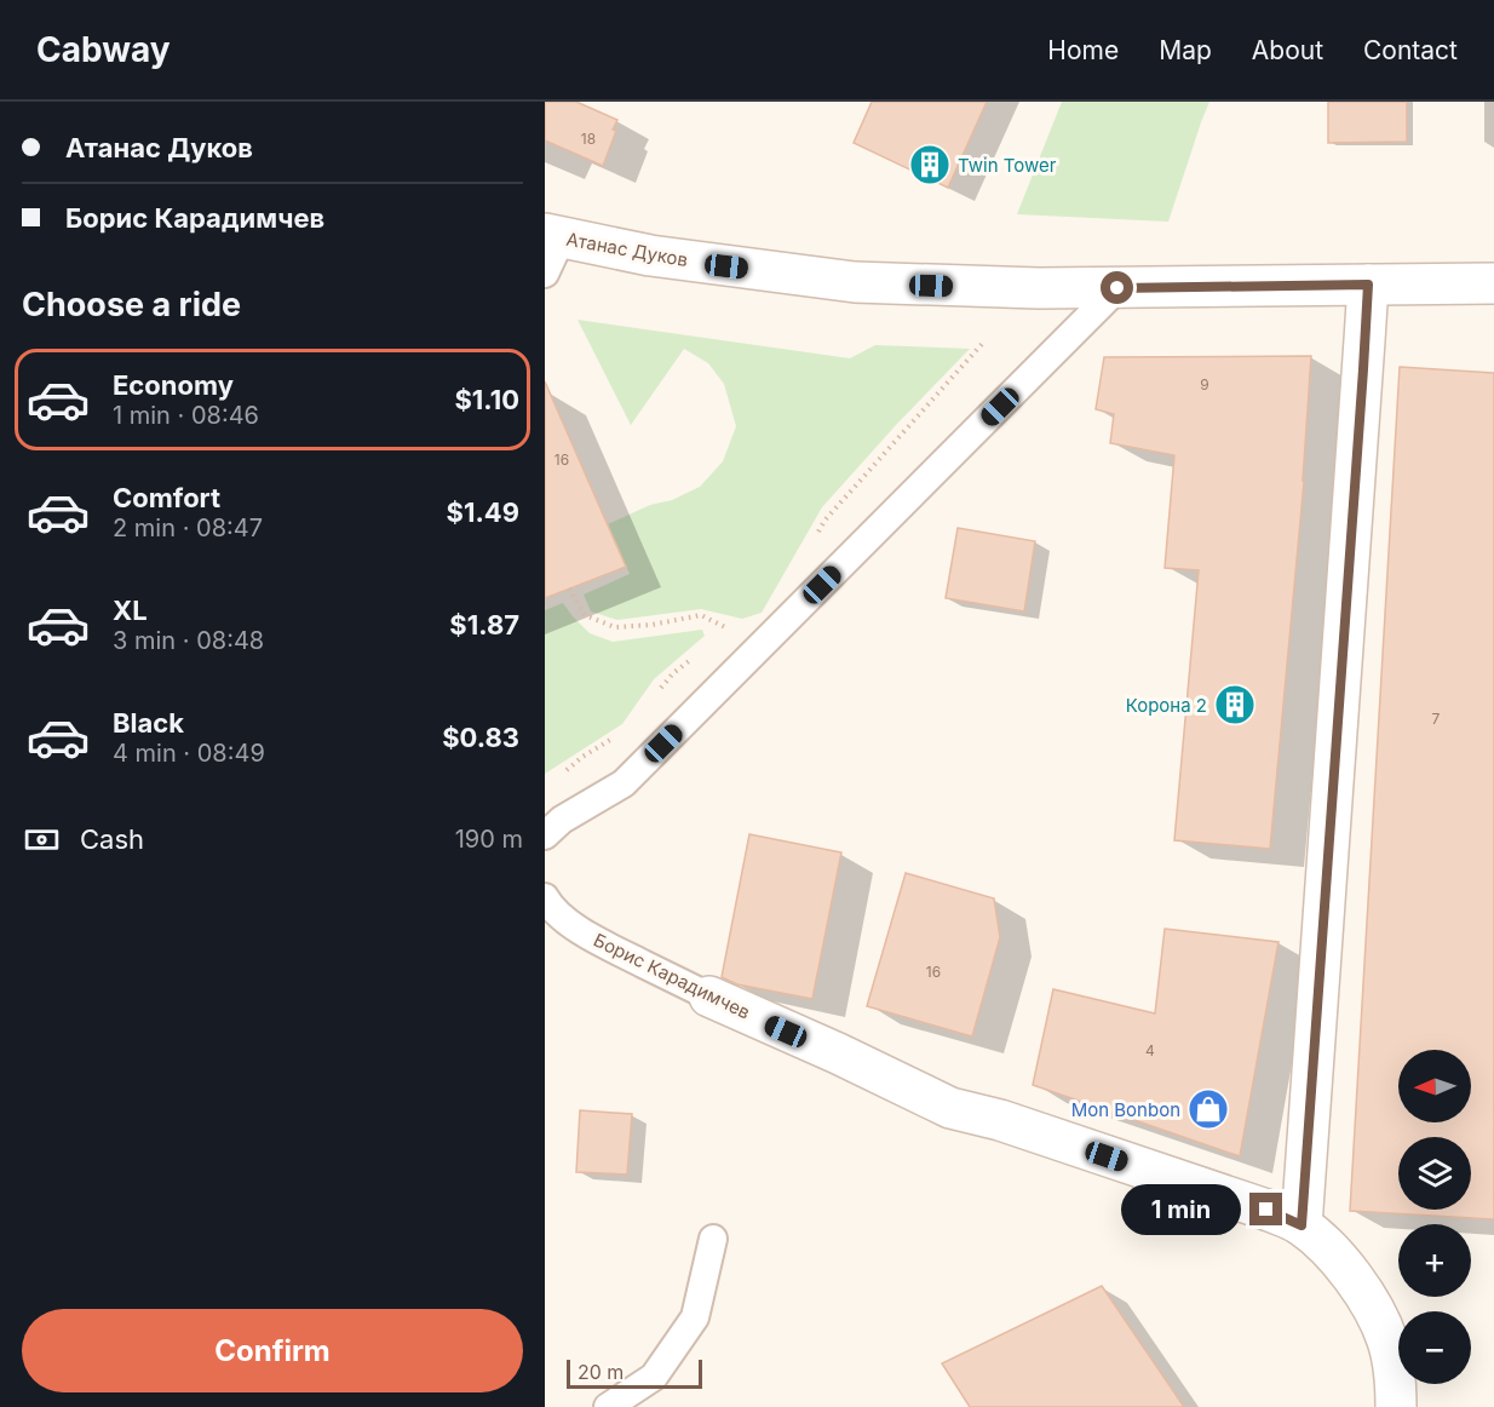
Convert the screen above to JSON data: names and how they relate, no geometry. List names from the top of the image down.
{
  "streets": {
    "street": ["Атанас Дуков", "Борис Карадимчев"]
  },
  "places": {
    "building": ["Twin Tower", "Корона 2"],
    "shop": ["Mon Bonbon"]
  },
  "house_numbers": [
    "18",
    "9",
    "16",
    "7",
    "16",
    "4"
  ],
  "scale_bar": "20 m",
  "north": "left",
  "page": {
    "header": "Cabway",
    "nav": [
      "Home",
      "Map",
      "About",
      "Contact"
    ],
    "banner": ["Атанас Дуков", "Борис Карадимчев"],
    "heading": "Choose a ride",
    "list": [
      {
        "name": "Economy",
        "note": "1 min · 08:46",
        "value": "$1.10"
      },
      {
        "name": "Comfort",
        "note": "2 min · 08:47",
        "value": "$1.49"
      },
      {
        "name": "XL",
        "note": "3 min · 08:48",
        "value": "$1.87"
      },
      {
        "name": "Black",
        "note": "4 min · 08:49",
        "value": "$0.83"
      }
    ],
    "pay": ["Cash", "190 m"],
    "map_buttons": ["+", "−"],
    "bubble": "1 min",
    "buttons": "Confirm",
    "scale": "20 m"
  }
}
